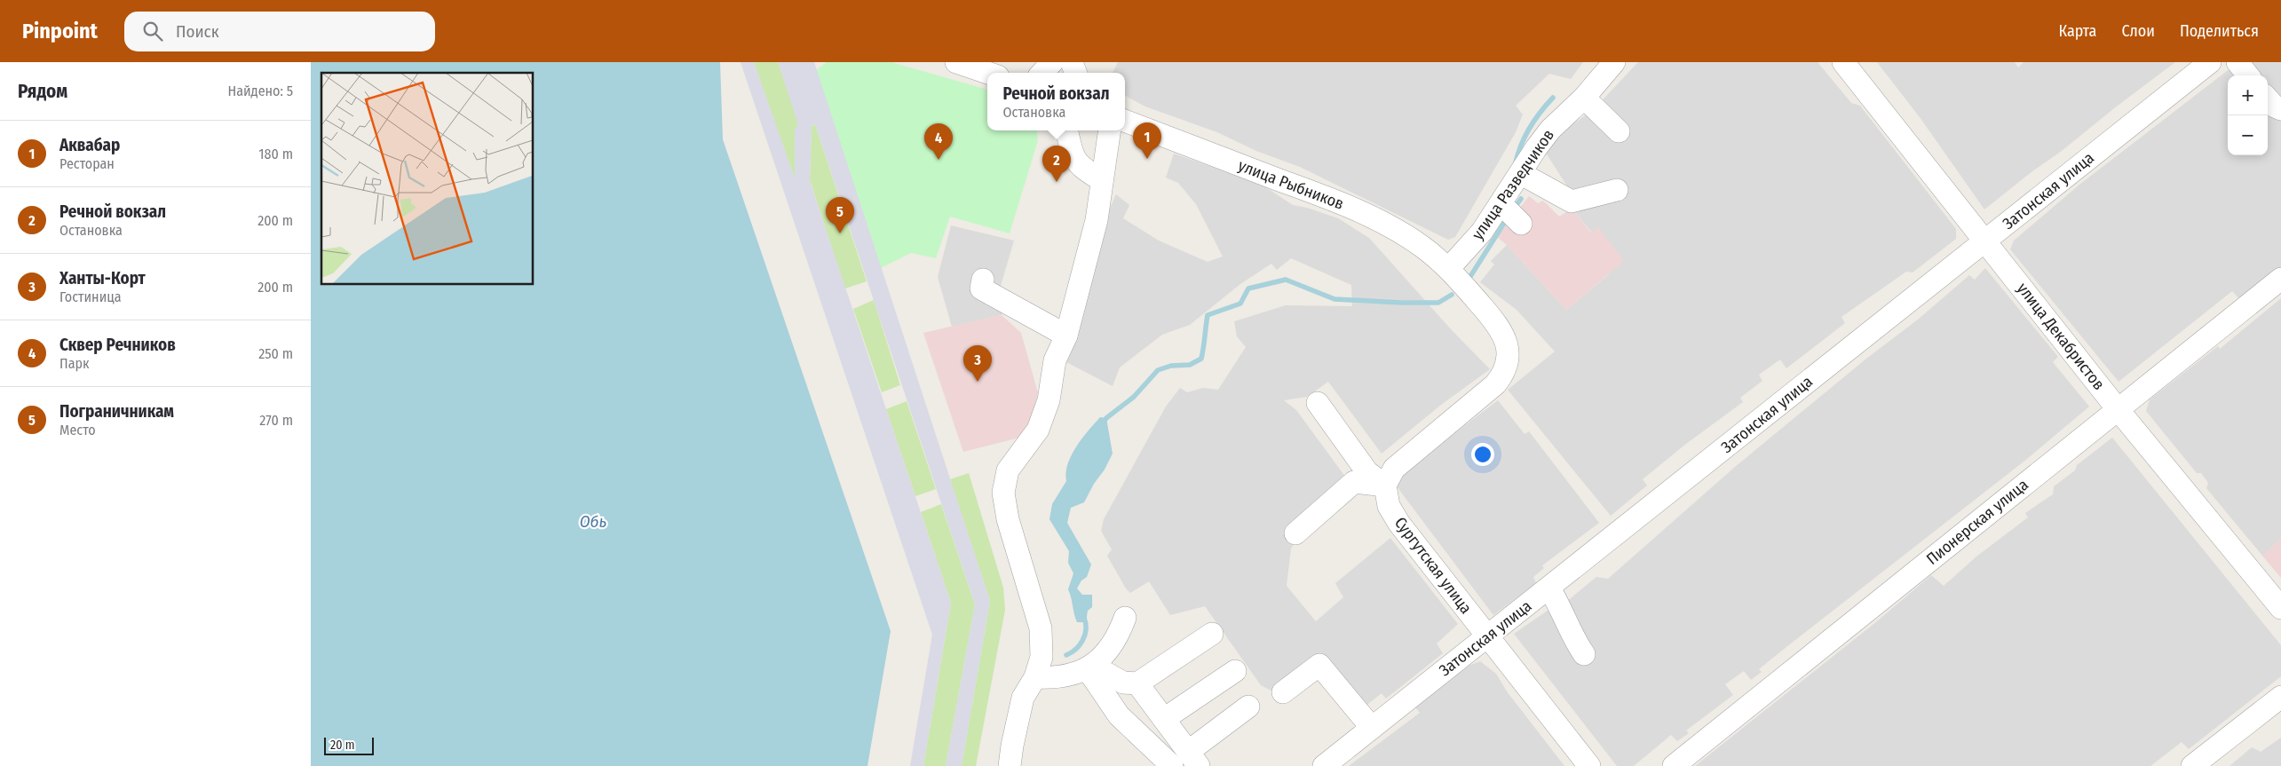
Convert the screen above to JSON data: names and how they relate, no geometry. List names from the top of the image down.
{
  "streets": {
    "street": [
      "улица Рыбников",
      "улица Разведчиков",
      "Затонская улица",
      "улица Декабристов",
      "Пионерская улица",
      "Сургутская улица"
    ]
  },
  "crossings": [
    ["улица Рыбников", "улица Разведчиков"],
    ["Затонская улица", "улица Декабристов"],
    ["Затонская улица", "Сургутская улица"],
    ["улица Декабристов", "Пионерская улица"]
  ],
  "water": ["Обь"],
  "scale_bar": "20 m",
  "page": {
    "header": "Pinpoint",
    "search": "Поиск",
    "nav": ["Карта", "Слои", "Поделиться"],
    "heading": ["Рядом", "Найдено: 5"],
    "popup": ["Речной вокзал", "Остановка"],
    "map_buttons": ["+", "−"],
    "list": [
      {
        "mark": "1",
        "name": "Аквабар",
        "note": "Ресторан",
        "value": "180 m"
      },
      {
        "mark": "2",
        "name": "Речной вокзал",
        "note": "Остановка",
        "value": "200 m"
      },
      {
        "mark": "3",
        "name": "Ханты-Корт",
        "note": "Гостиница",
        "value": "200 m"
      },
      {
        "mark": "4",
        "name": "Сквер Речников",
        "note": "Парк",
        "value": "250 m"
      },
      {
        "mark": "5",
        "name": "Пограничникам",
        "note": "Место",
        "value": "270 m"
      }
    ],
    "pins": [
      "1",
      "4",
      "2",
      "5",
      "3"
    ],
    "scale": "20 m"
  }
}
